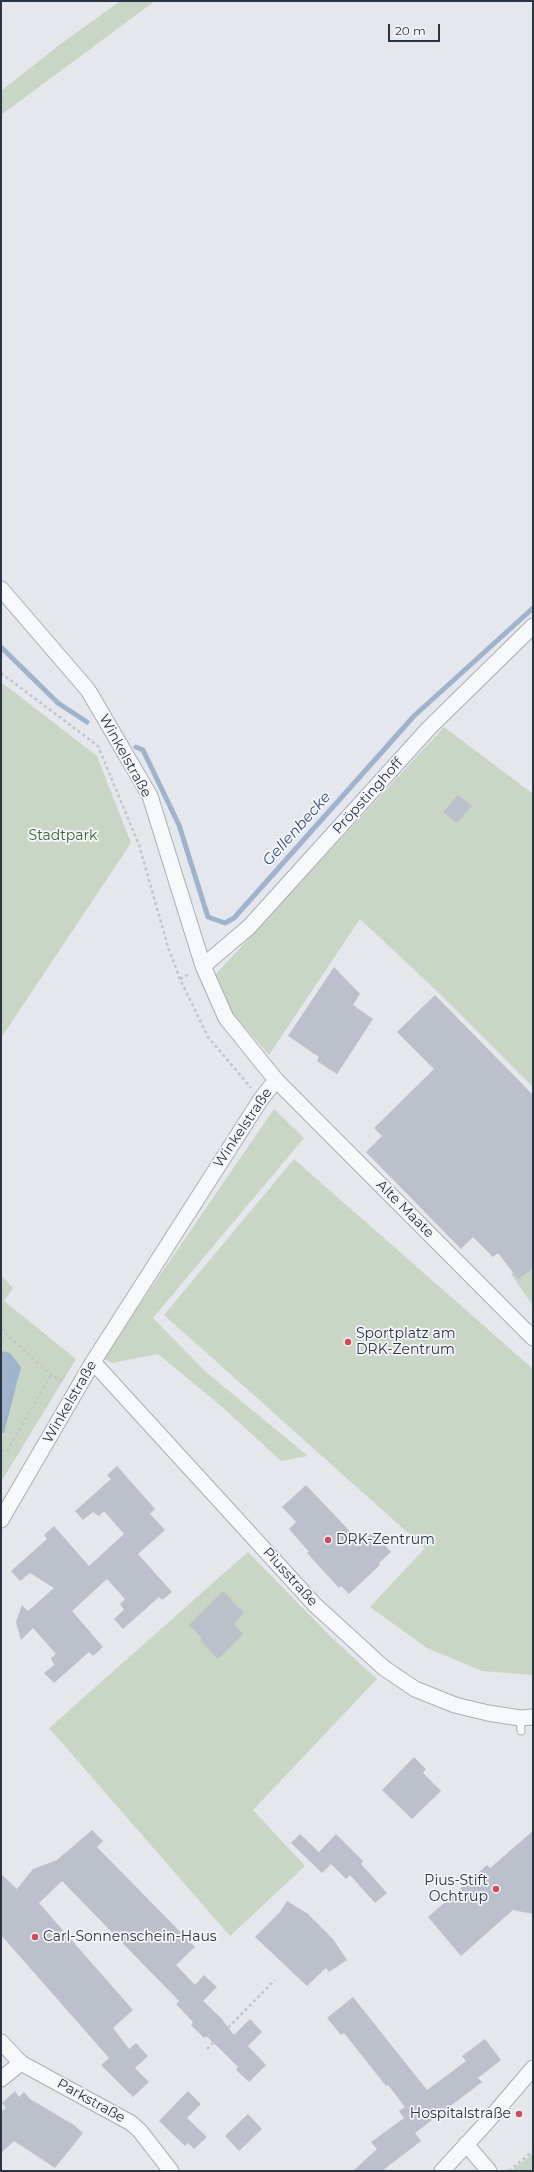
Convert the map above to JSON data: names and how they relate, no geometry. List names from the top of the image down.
{
  "streets": {
    "street": [
      "Winkelstraße",
      "Pröpstinghoff",
      "Alte Maate",
      "Piusstraße",
      "Parkstraße"
    ]
  },
  "crossings": [
    ["Winkelstraße", "Pröpstinghoff"],
    ["Winkelstraße", "Alte Maate"],
    ["Winkelstraße", "Piusstraße"]
  ],
  "water": ["Gellenbecke"],
  "parks": ["Stadtpark"],
  "places": [
    "Sportplatz am DRK-Zentrum",
    "DRK-Zentrum",
    "Pius-Stift Ochtrup",
    "Carl-Sonnenschein-Haus",
    "Hospitalstraße"
  ],
  "scale_bar": "20 m"
}
